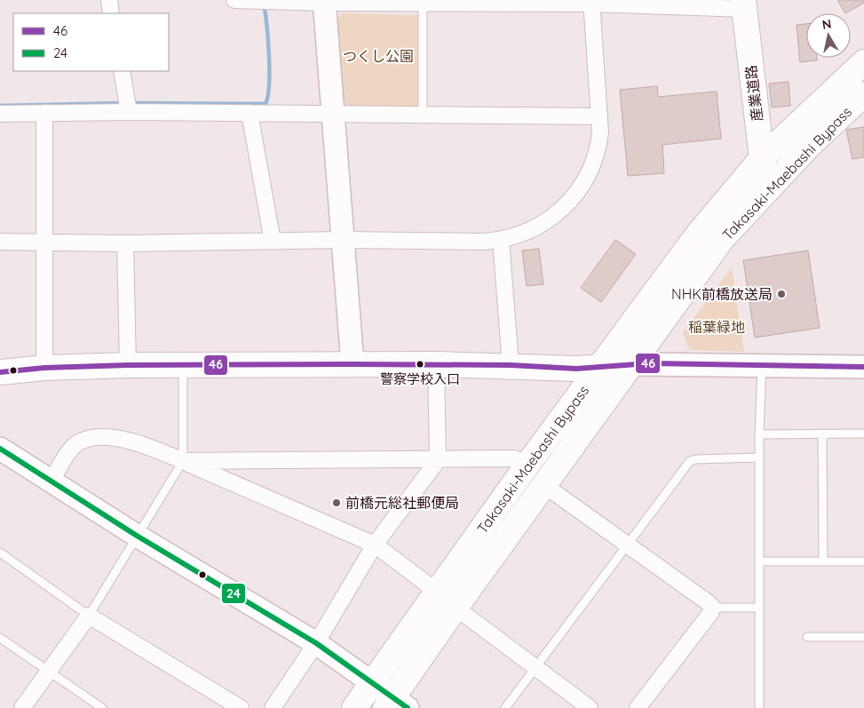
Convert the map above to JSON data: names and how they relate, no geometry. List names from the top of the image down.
{
  "streets": {
    "main road": ["産業道路", "Takasaki-Maebashi Bypass"]
  },
  "crossings": [
    ["産業道路", "Takasaki-Maebashi Bypass"]
  ],
  "parks": ["つくし公園", "稲葉緑地"],
  "places": ["NHK前橋放送局", "警察学校入口", "前橋元総社郵便局"],
  "lines": ["transit line 46", "transit line 24"],
  "legend": ["46", "24"],
  "north": "top"
}
